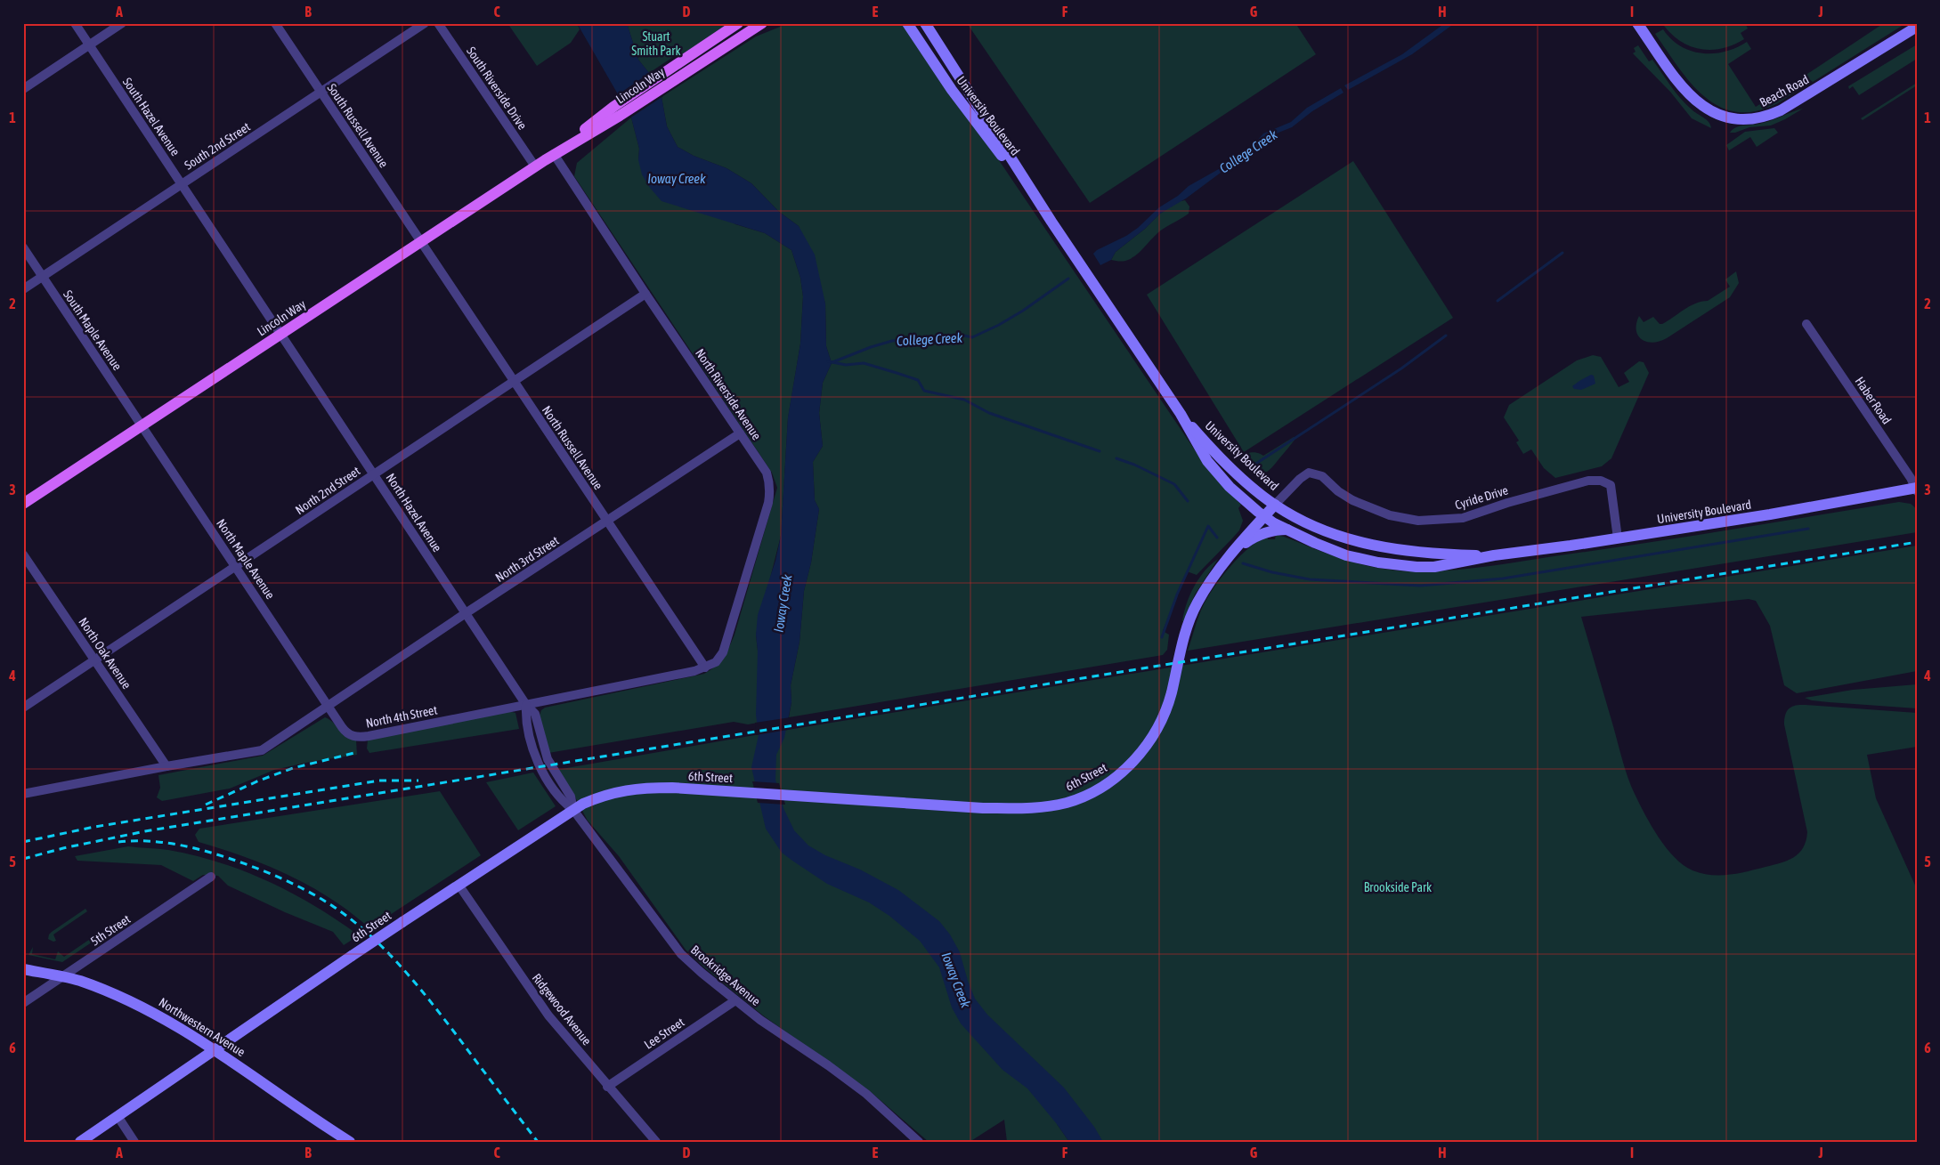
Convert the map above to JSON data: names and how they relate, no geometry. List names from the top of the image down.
{
  "streets": {
    "main road": [
      "Lincoln Way",
      "Beach Road",
      "University Boulevard",
      "6th Street",
      "Northwestern Avenue"
    ],
    "street": [
      "South Riverside Drive",
      "South Hazel Avenue",
      "South Russell Avenue",
      "South 2nd Street",
      "South Maple Avenue",
      "North Riverside Avenue",
      "Haber Road",
      "North Russell Avenue",
      "North 2nd Street",
      "Cyride Drive",
      "North Hazel Avenue",
      "North Maple Avenue",
      "North 3rd Street",
      "North Oak Avenue",
      "North 4th Street",
      "5th Street",
      "Brookridge Avenue",
      "Ridgewood Avenue",
      "Lee Street"
    ]
  },
  "crossings": [
    ["Lincoln Way", "South Riverside Drive"],
    ["Lincoln Way", "South Hazel Avenue"],
    ["Lincoln Way", "South Russell Avenue"],
    ["Lincoln Way", "South Maple Avenue"],
    ["Lincoln Way", "North Riverside Avenue"],
    ["Lincoln Way", "North Russell Avenue"],
    ["Lincoln Way", "North Hazel Avenue"],
    ["Lincoln Way", "North Maple Avenue"],
    ["University Boulevard", "Haber Road"],
    ["University Boulevard", "Cyride Drive"],
    ["University Boulevard", "6th Street"],
    ["South Hazel Avenue", "South 2nd Street"],
    ["South Hazel Avenue", "North Hazel Avenue"],
    ["South Russell Avenue", "South 2nd Street"],
    ["South Russell Avenue", "North Russell Avenue"],
    ["South 2nd Street", "South Maple Avenue"],
    ["South Maple Avenue", "North Maple Avenue"],
    ["North Riverside Avenue", "North Russell Avenue"],
    ["North Riverside Avenue", "North 2nd Street"],
    ["North Riverside Avenue", "North 3rd Street"],
    ["North Riverside Avenue", "North 4th Street"],
    ["North Russell Avenue", "North 2nd Street"],
    ["North Russell Avenue", "North 3rd Street"],
    ["North Russell Avenue", "North 4th Street"],
    ["North 2nd Street", "North Hazel Avenue"],
    ["North 2nd Street", "North Maple Avenue"],
    ["North 2nd Street", "North Oak Avenue"],
    ["Cyride Drive", "6th Street"],
    ["North Hazel Avenue", "North 3rd Street"],
    ["North Hazel Avenue", "North 4th Street"],
    ["North Hazel Avenue", "6th Street"],
    ["North Hazel Avenue", "Brookridge Avenue"],
    ["North Maple Avenue", "North 3rd Street"],
    ["North Maple Avenue", "North 4th Street"],
    ["North 3rd Street", "North 4th Street"],
    ["6th Street", "Brookridge Avenue"],
    ["6th Street", "Ridgewood Avenue"],
    ["6th Street", "Northwestern Avenue"],
    ["5th Street", "Northwestern Avenue"],
    ["Brookridge Avenue", "Lee Street"],
    ["Ridgewood Avenue", "Lee Street"]
  ],
  "water": ["College Creek", "Ioway Creek"],
  "parks": ["Stuart Smith Park", "Brookside Park"],
  "grid": {
    "columns": [
      "A",
      "B",
      "C",
      "D",
      "E",
      "F",
      "G",
      "H",
      "I",
      "J"
    ],
    "rows": [
      "1",
      "2",
      "3",
      "4",
      "5",
      "6"
    ]
  }
}
